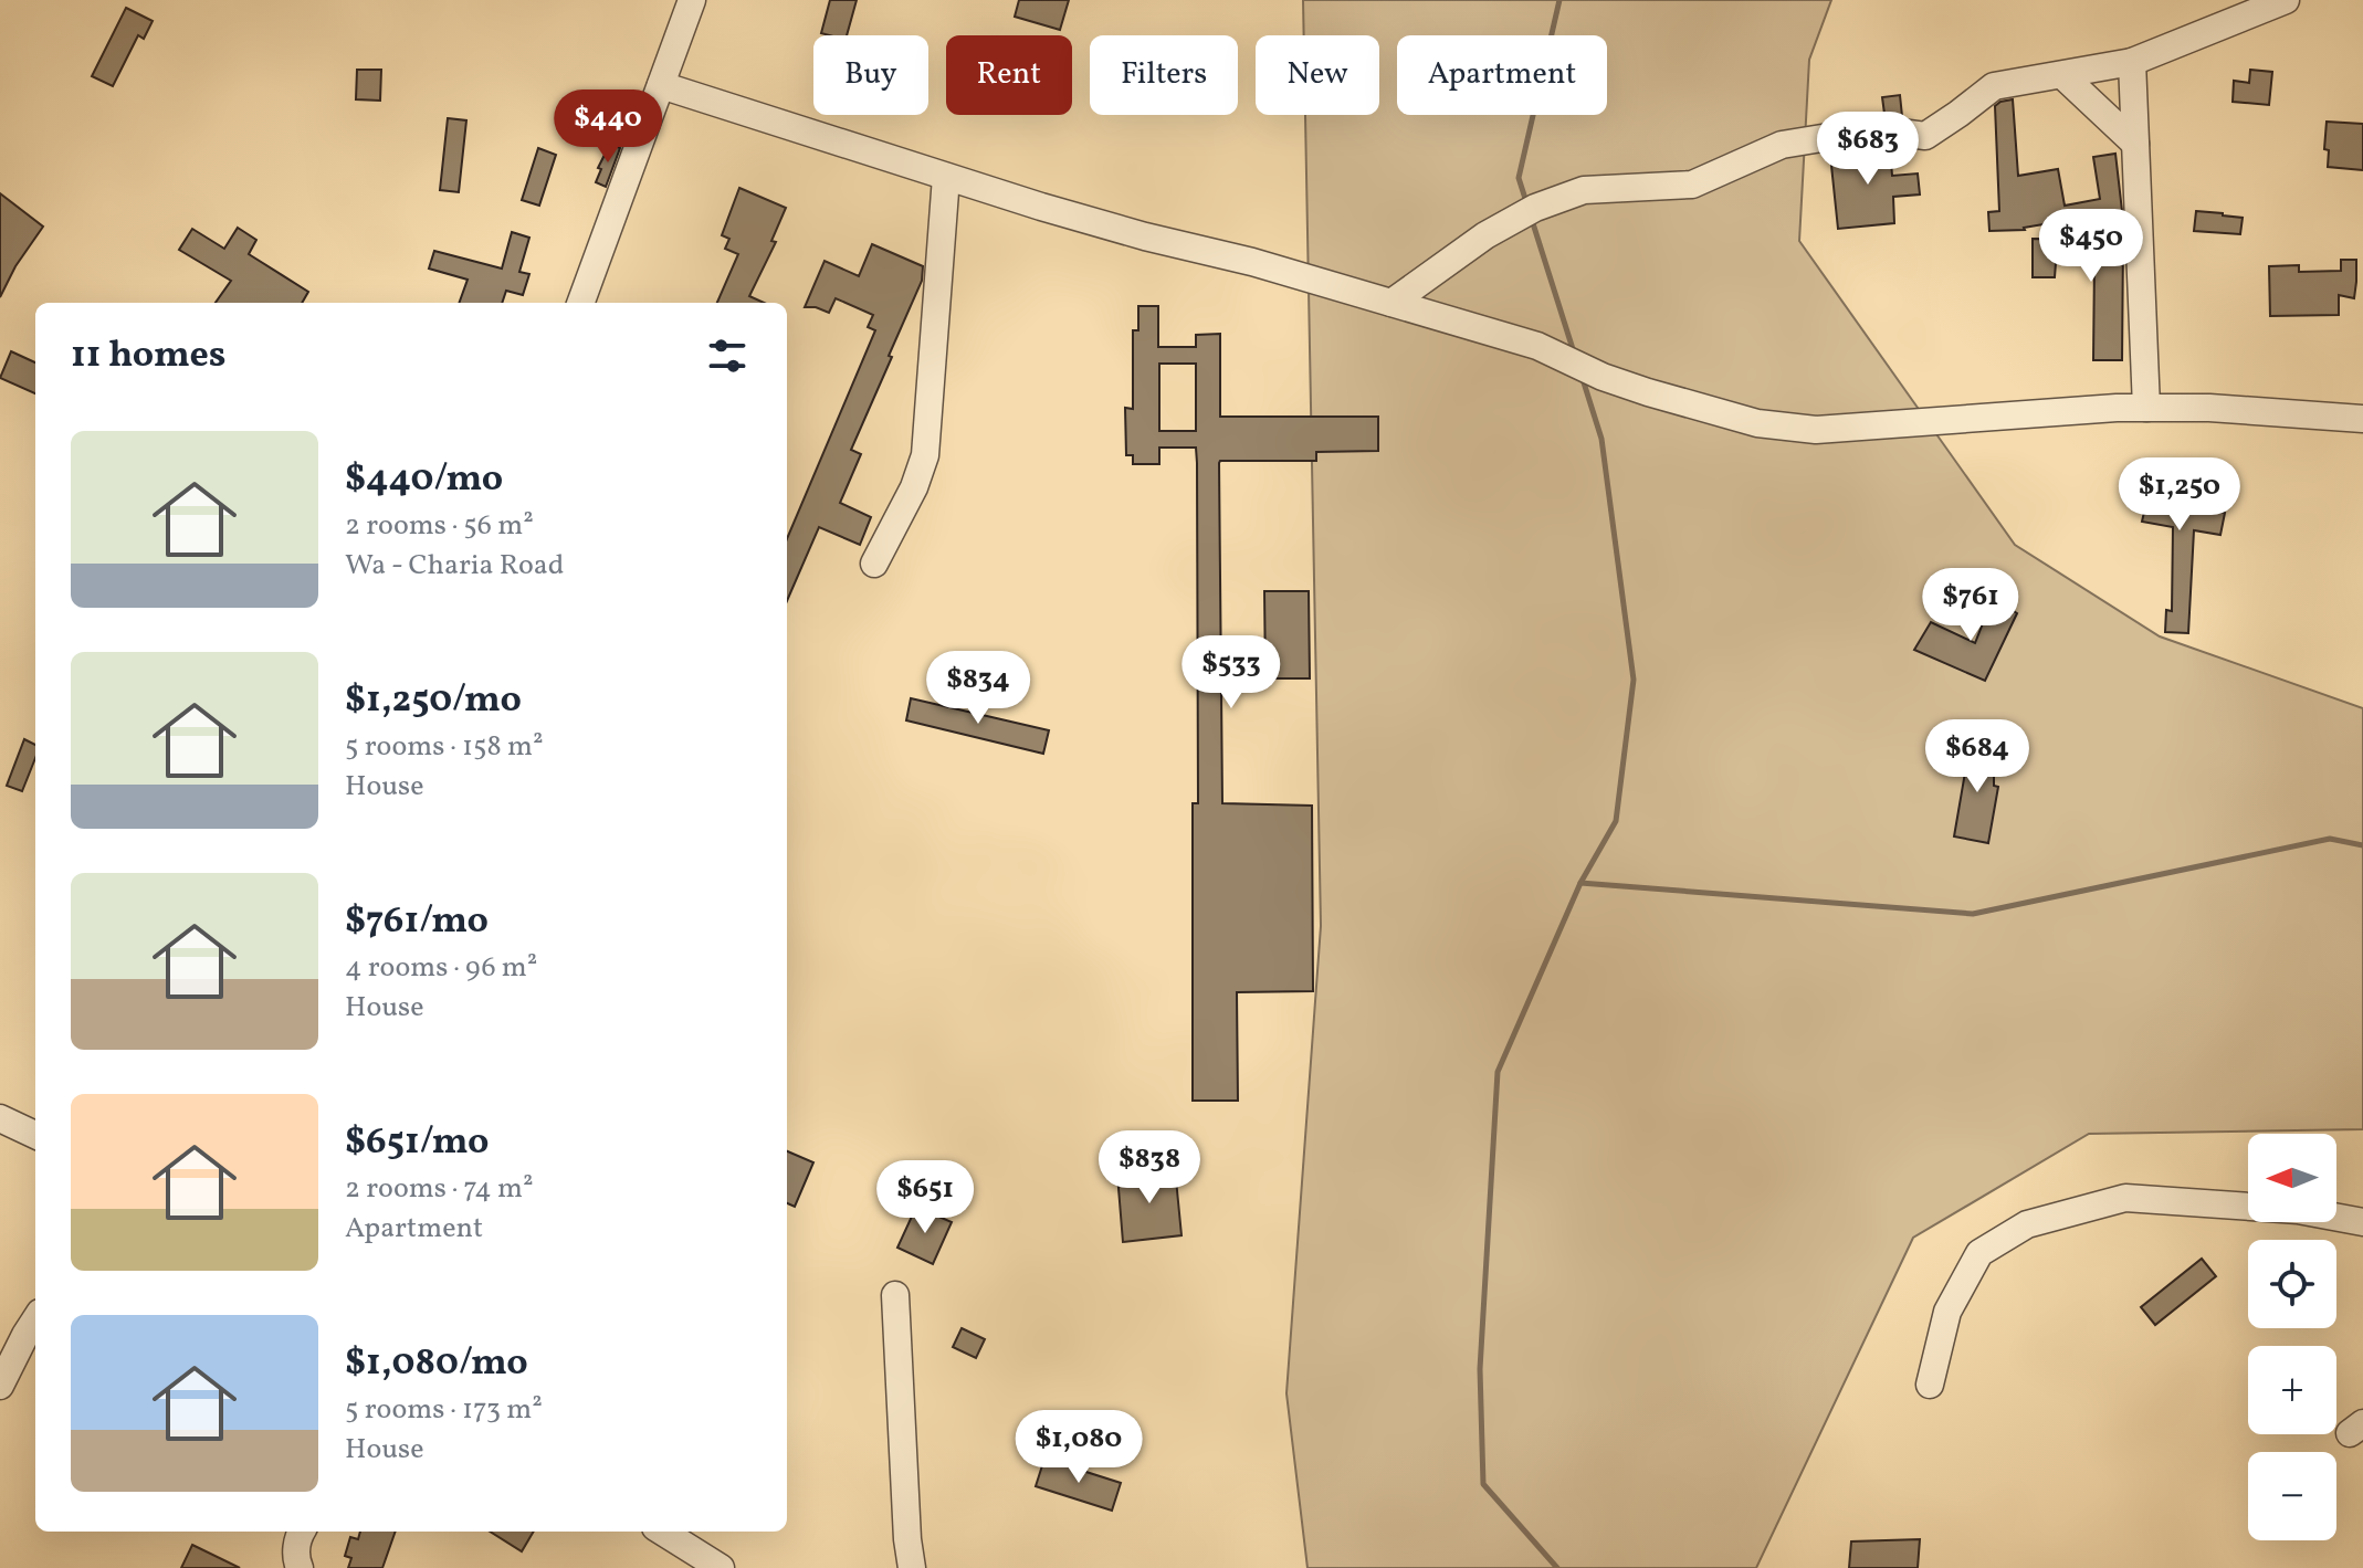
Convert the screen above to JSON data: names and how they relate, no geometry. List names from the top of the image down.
{
  "north": "left",
  "page": {
    "chip": [
      "Buy",
      "Rent",
      "Filters",
      "New",
      "Apartment"
    ],
    "price": [
      "$440",
      "$683",
      "$450",
      "$1,250",
      "$761",
      "$533",
      "$834",
      "$684",
      "$838",
      "$651",
      "$1,080"
    ],
    "heading": "11 homes",
    "list": [
      {
        "name": "$440/mo",
        "note": "2 rooms · 56 m² · Wa - Charia Road"
      },
      {
        "name": "$1,250/mo",
        "note": "5 rooms · 158 m² · House"
      },
      {
        "name": "$761/mo",
        "note": "4 rooms · 96 m² · House"
      },
      {
        "name": "$651/mo",
        "note": "2 rooms · 74 m² · Apartment"
      },
      {
        "name": "$1,080/mo",
        "note": "5 rooms · 173 m² · House"
      }
    ],
    "map_buttons": ["+", "−"]
  }
}
